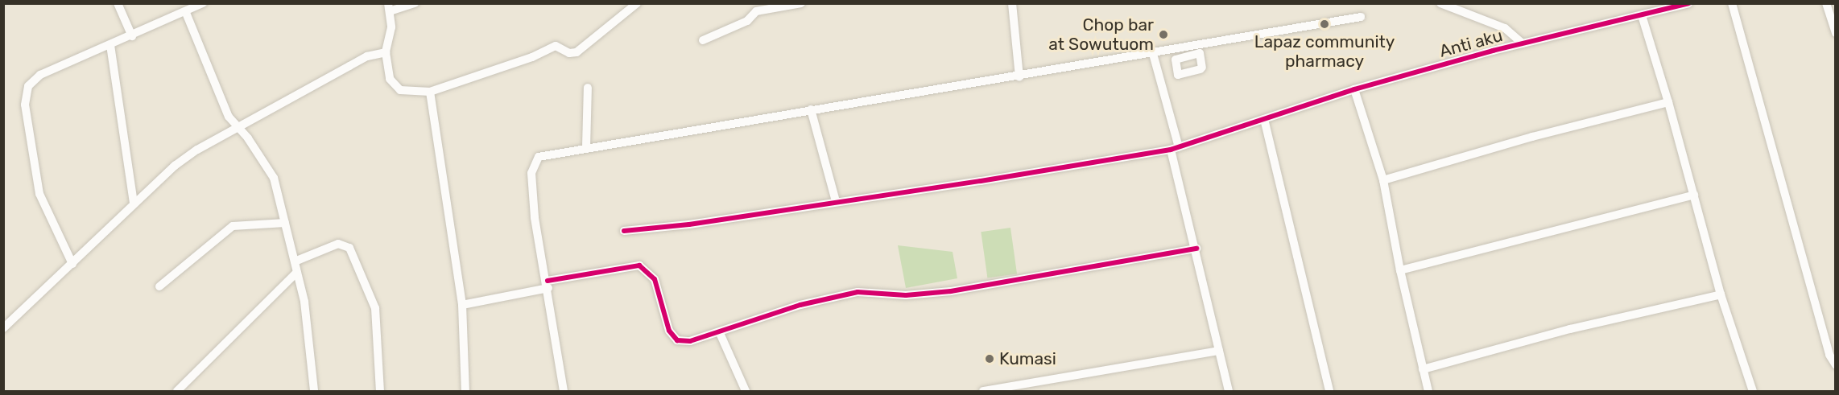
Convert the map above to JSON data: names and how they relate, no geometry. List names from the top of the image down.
{
  "streets": {
    "street": ["Anti aku"]
  },
  "places": ["Lapaz community pharmacy", "Chop bar at Sowutuom", "Kumasi"]
}
